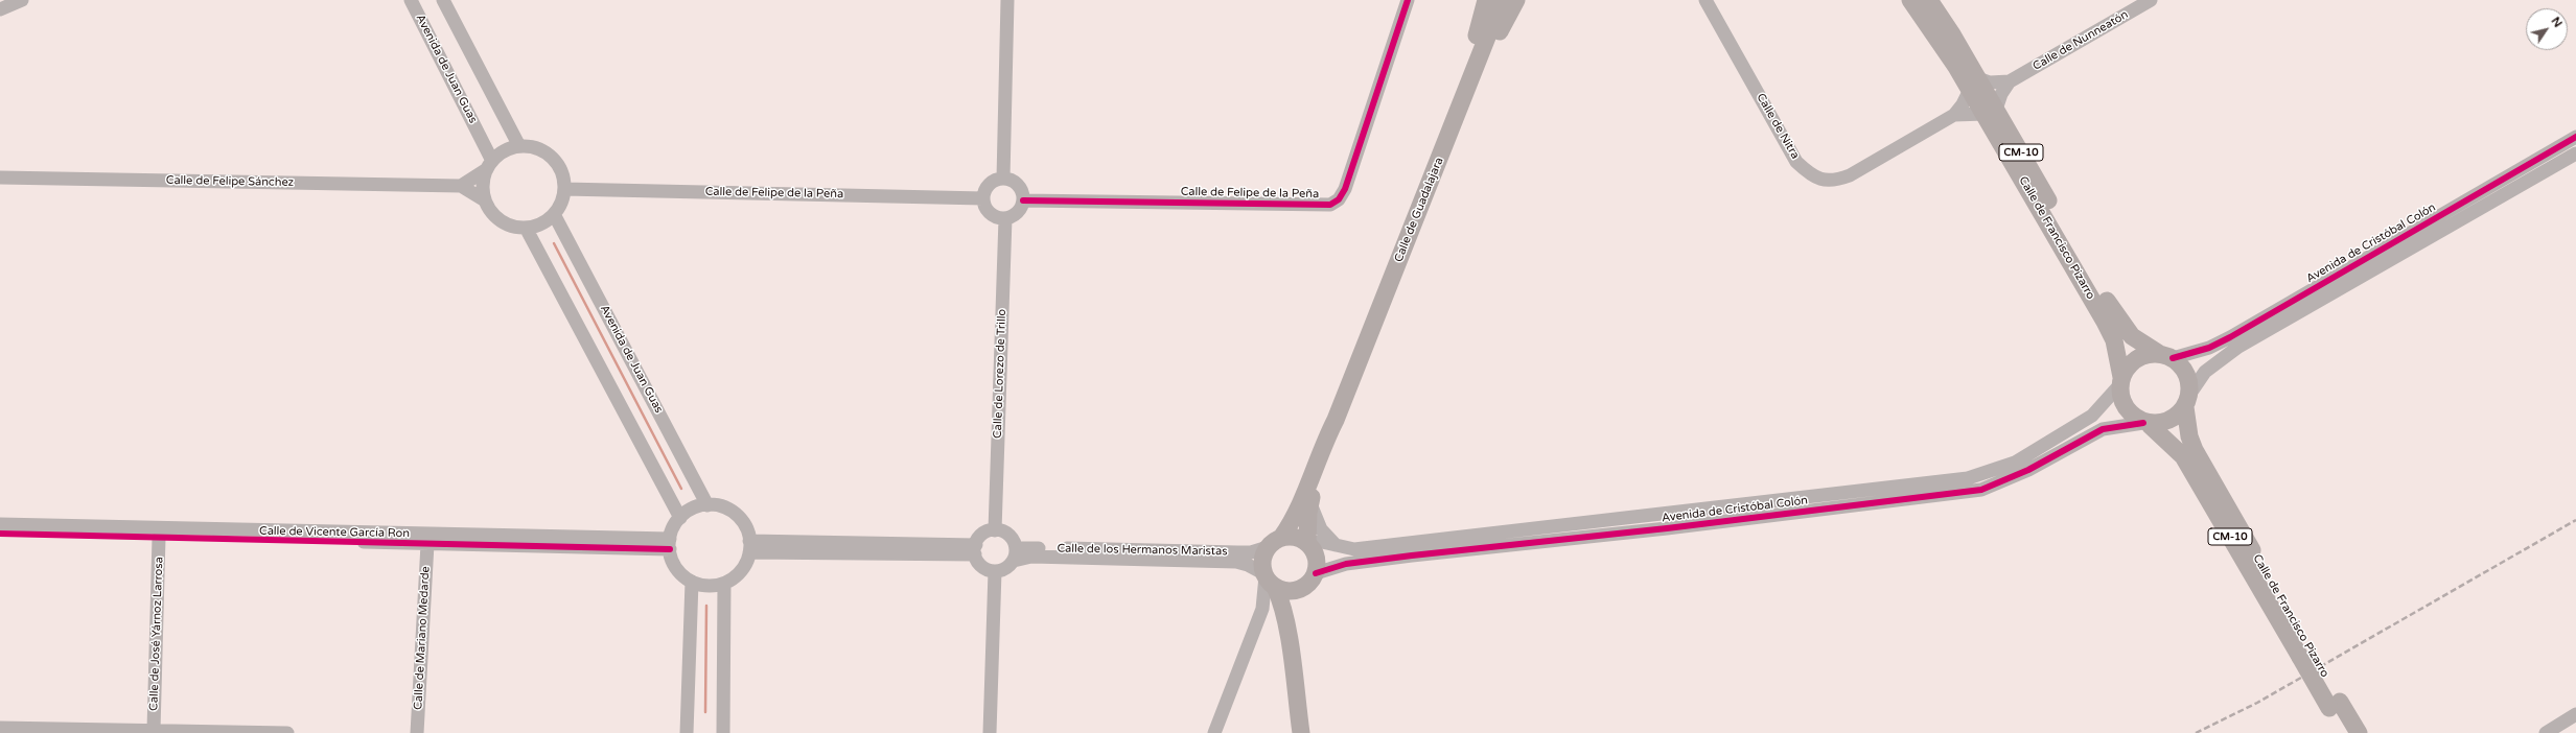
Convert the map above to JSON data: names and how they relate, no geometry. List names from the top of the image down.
{
  "streets": {
    "main road": ["CM-10", "Calle de Guadalajara", "Calle de Francisco Pizarro"],
    "street": [
      "Calle de Nunneatón",
      "Avenida de Juan Guas",
      "Calle de Nitra",
      "Calle de Felipe Sánchez",
      "Calle de Felipe de la Peña",
      "Avenida de Cristóbal Colón",
      "Calle de Lorezo de Trillo",
      "Calle de Vicente García Ron",
      "Calle de los Hermanos Maristas",
      "Calle de José Yárnoz Larrosa",
      "Calle de Mariano Medarde"
    ]
  },
  "crossings": [
    ["Avenida de Juan Guas", "Calle de Felipe de la Peña"],
    ["Avenida de Juan Guas", "Calle de Vicente García Ron"],
    ["Calle de Nitra", "Calle de Francisco Pizarro"],
    ["CM-10", "Calle de Francisco Pizarro"],
    ["CM-10", "Avenida de Cristóbal Colón"],
    ["Calle de Felipe de la Peña", "Calle de Lorezo de Trillo"],
    ["Calle de Guadalajara", "Avenida de Cristóbal Colón"],
    ["Calle de Guadalajara", "Calle de los Hermanos Maristas"],
    ["Calle de Francisco Pizarro", "Avenida de Cristóbal Colón"],
    ["Avenida de Cristóbal Colón", "Calle de los Hermanos Maristas"],
    ["Calle de Lorezo de Trillo", "Calle de los Hermanos Maristas"]
  ],
  "north": "top right"
}
